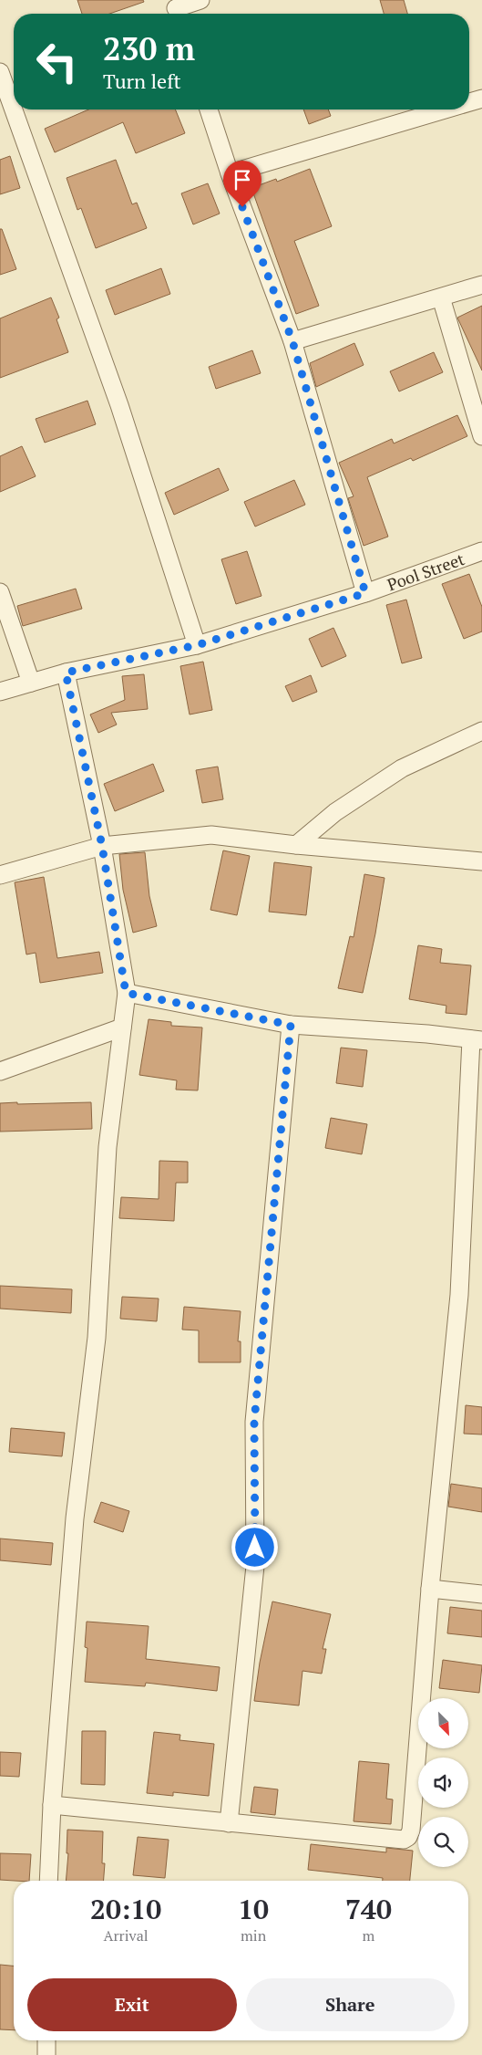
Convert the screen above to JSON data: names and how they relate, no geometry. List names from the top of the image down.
{
  "streets": {
    "street": ["Pool Street"]
  },
  "north": "bottom right",
  "page": {
    "turn": ["230 m", "Turn left"],
    "eta": [
      "20:10",
      "Arrival",
      "10",
      "min",
      "740",
      "m"
    ],
    "buttons": ["Exit", "Share"]
  }
}
